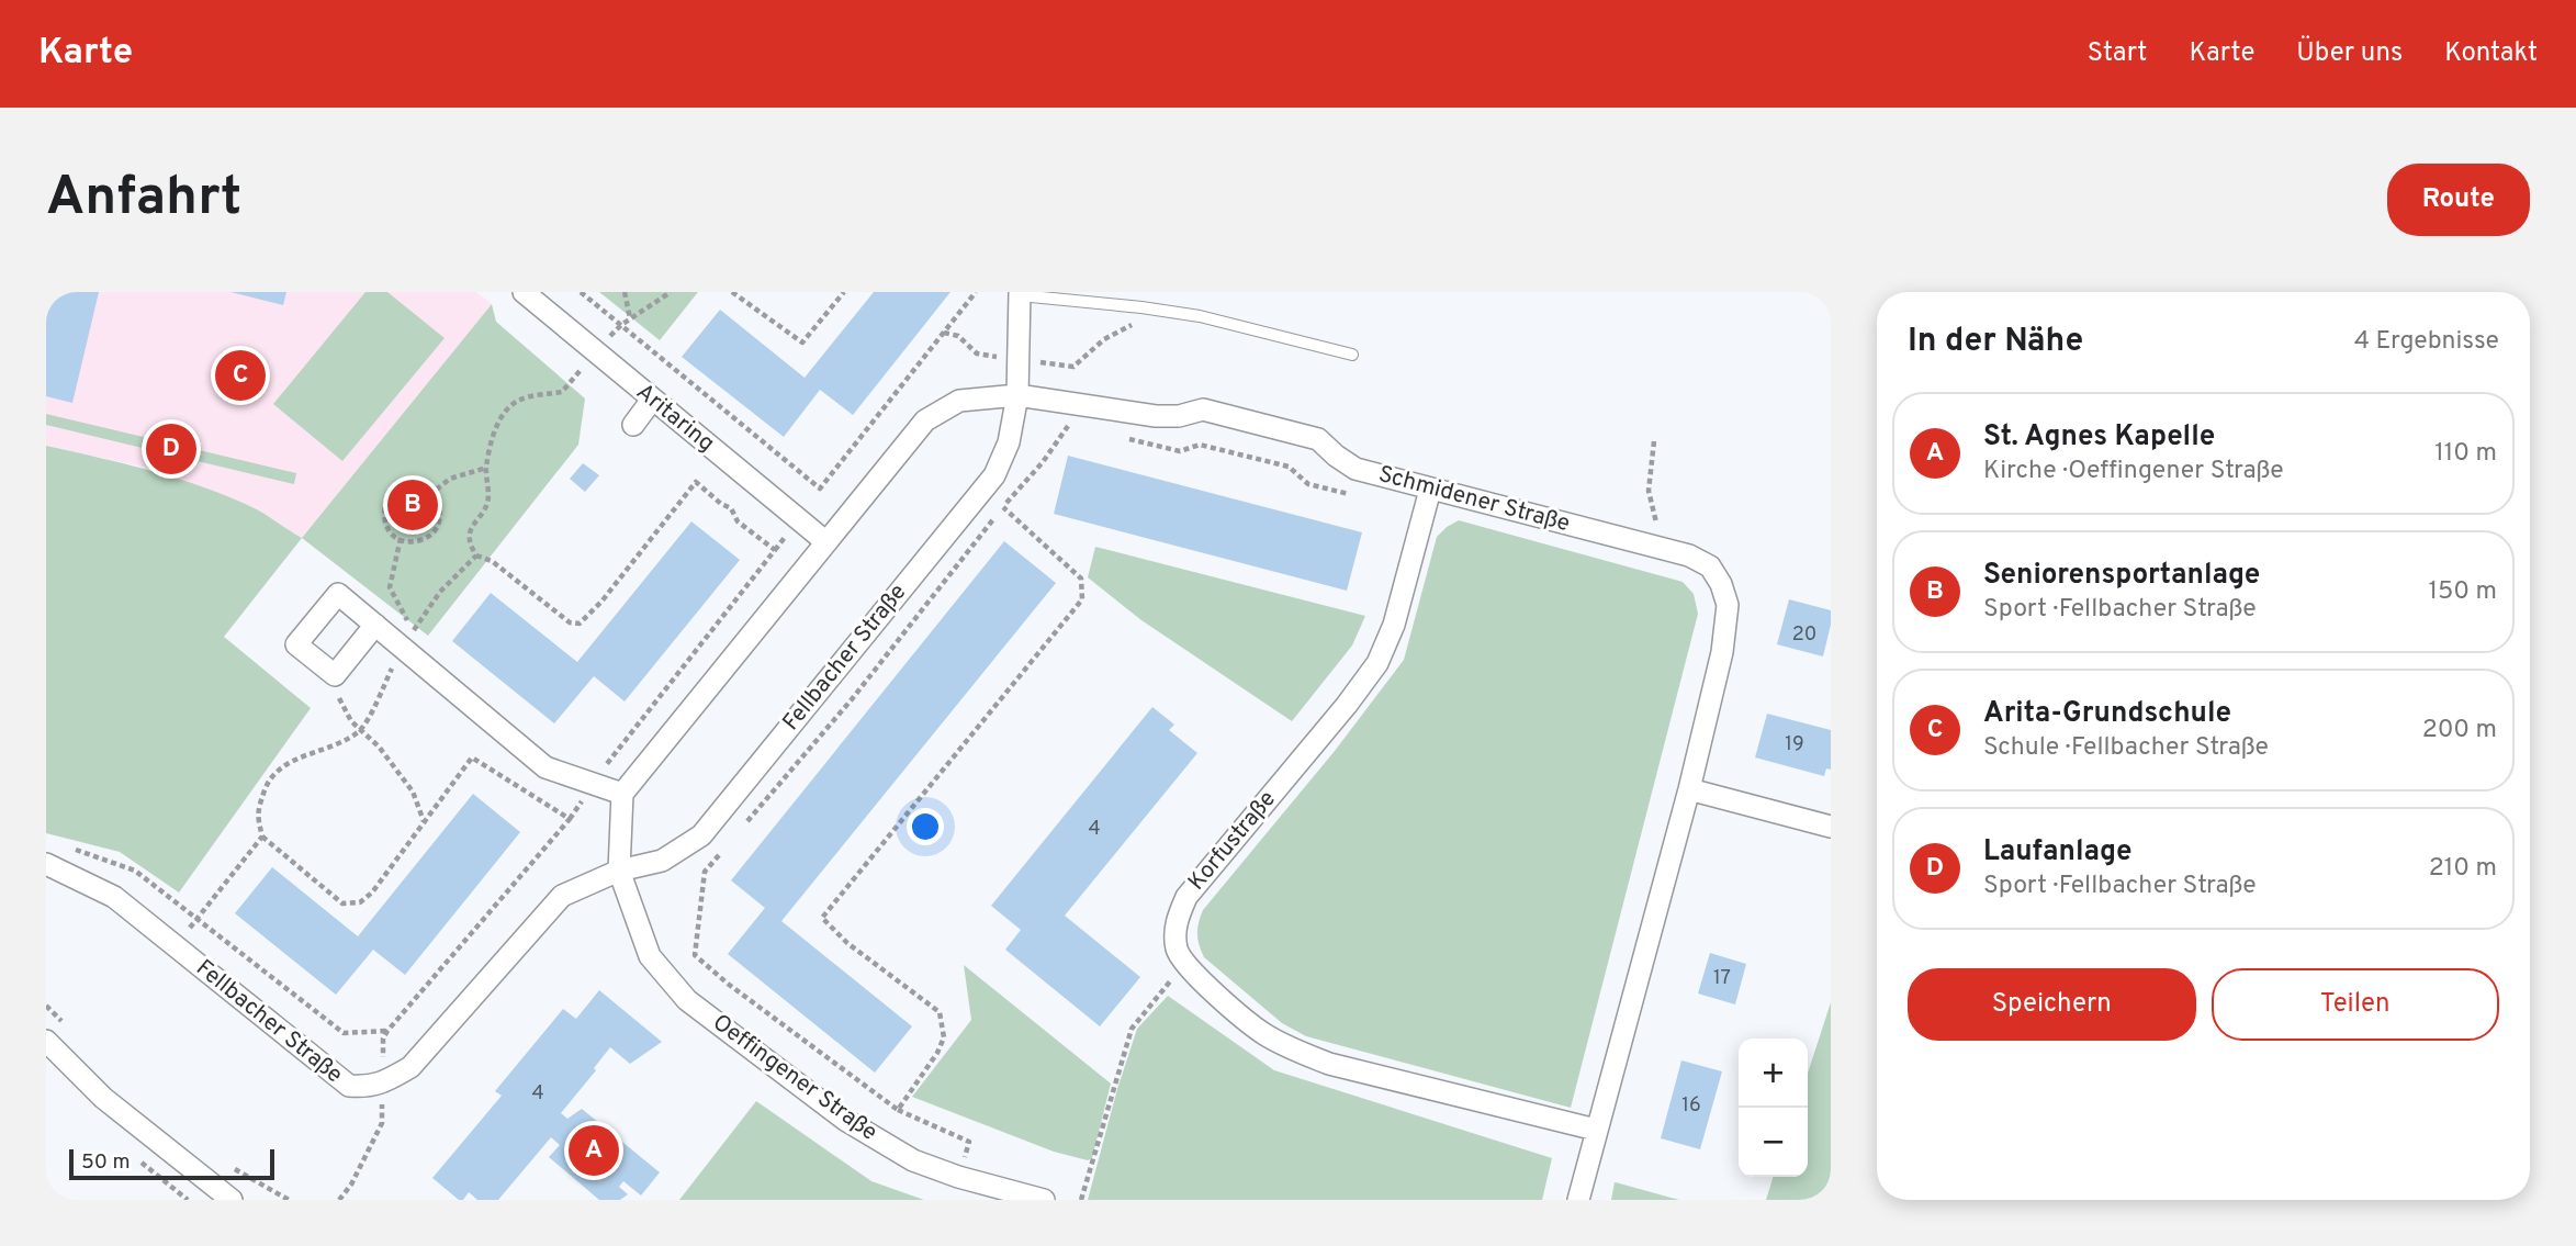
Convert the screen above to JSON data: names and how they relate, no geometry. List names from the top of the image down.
{
  "streets": {
    "street": [
      "Aritaring",
      "Schmidener Straße",
      "Fellbacher Straße",
      "Korfustraße",
      "Oeffingener Straße"
    ]
  },
  "crossings": [
    ["Schmidener Straße", "Fellbacher Straße"],
    ["Schmidener Straße", "Korfustraße"],
    ["Fellbacher Straße", "Oeffingener Straße"]
  ],
  "house_numbers": [
    "20",
    "19",
    "4",
    "17",
    "4",
    "16"
  ],
  "scale_bar": "50 m",
  "page": {
    "header": "Karte",
    "nav": [
      "Start",
      "Karte",
      "Über uns",
      "Kontakt"
    ],
    "buttons": [
      "Route",
      ["Speichern", "Teilen"]
    ],
    "title": "Anfahrt",
    "heading": ["In der Nähe", "4 Ergebnisse"],
    "pins": [
      "C",
      "D",
      "B",
      "A"
    ],
    "list": [
      {
        "mark": "A",
        "name": "St. Agnes Kapelle",
        "note": "Kirche · Oeffingener Straße",
        "value": "110 m"
      },
      {
        "mark": "B",
        "name": "Seniorensportanlage",
        "note": "Sport · Fellbacher Straße",
        "value": "150 m"
      },
      {
        "mark": "C",
        "name": "Arita-Grundschule",
        "note": "Schule · Fellbacher Straße",
        "value": "200 m"
      },
      {
        "mark": "D",
        "name": "Laufanlage",
        "note": "Sport · Fellbacher Straße",
        "value": "210 m"
      }
    ],
    "map_buttons": ["+", "−"],
    "scale": "50 m"
  }
}
